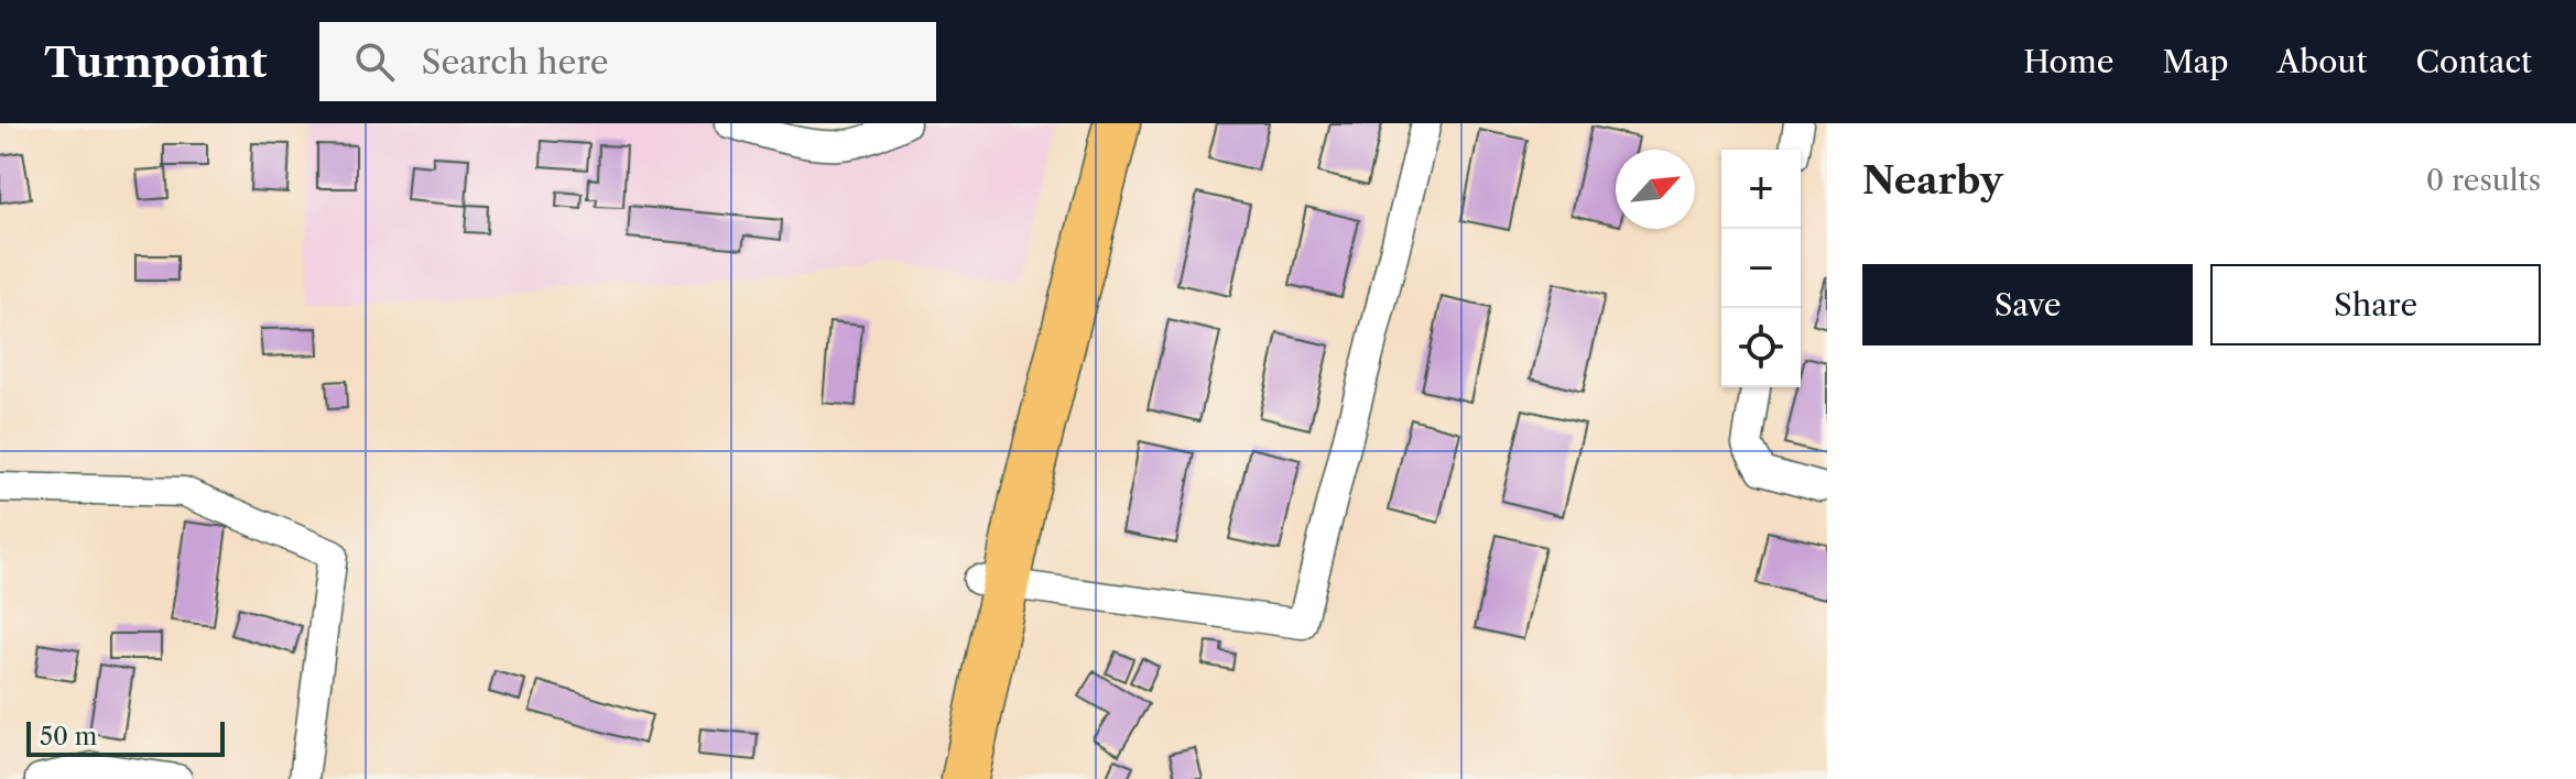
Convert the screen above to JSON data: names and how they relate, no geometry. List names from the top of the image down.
{
  "scale_bar": "50 m",
  "north": "top right",
  "page": {
    "header": "Turnpoint",
    "search": "Search here",
    "nav": [
      "Home",
      "Map",
      "About",
      "Contact"
    ],
    "heading": ["Nearby", "0 results"],
    "map_buttons": ["+", "−"],
    "buttons": ["Save", "Share"],
    "scale": "50 m"
  }
}
